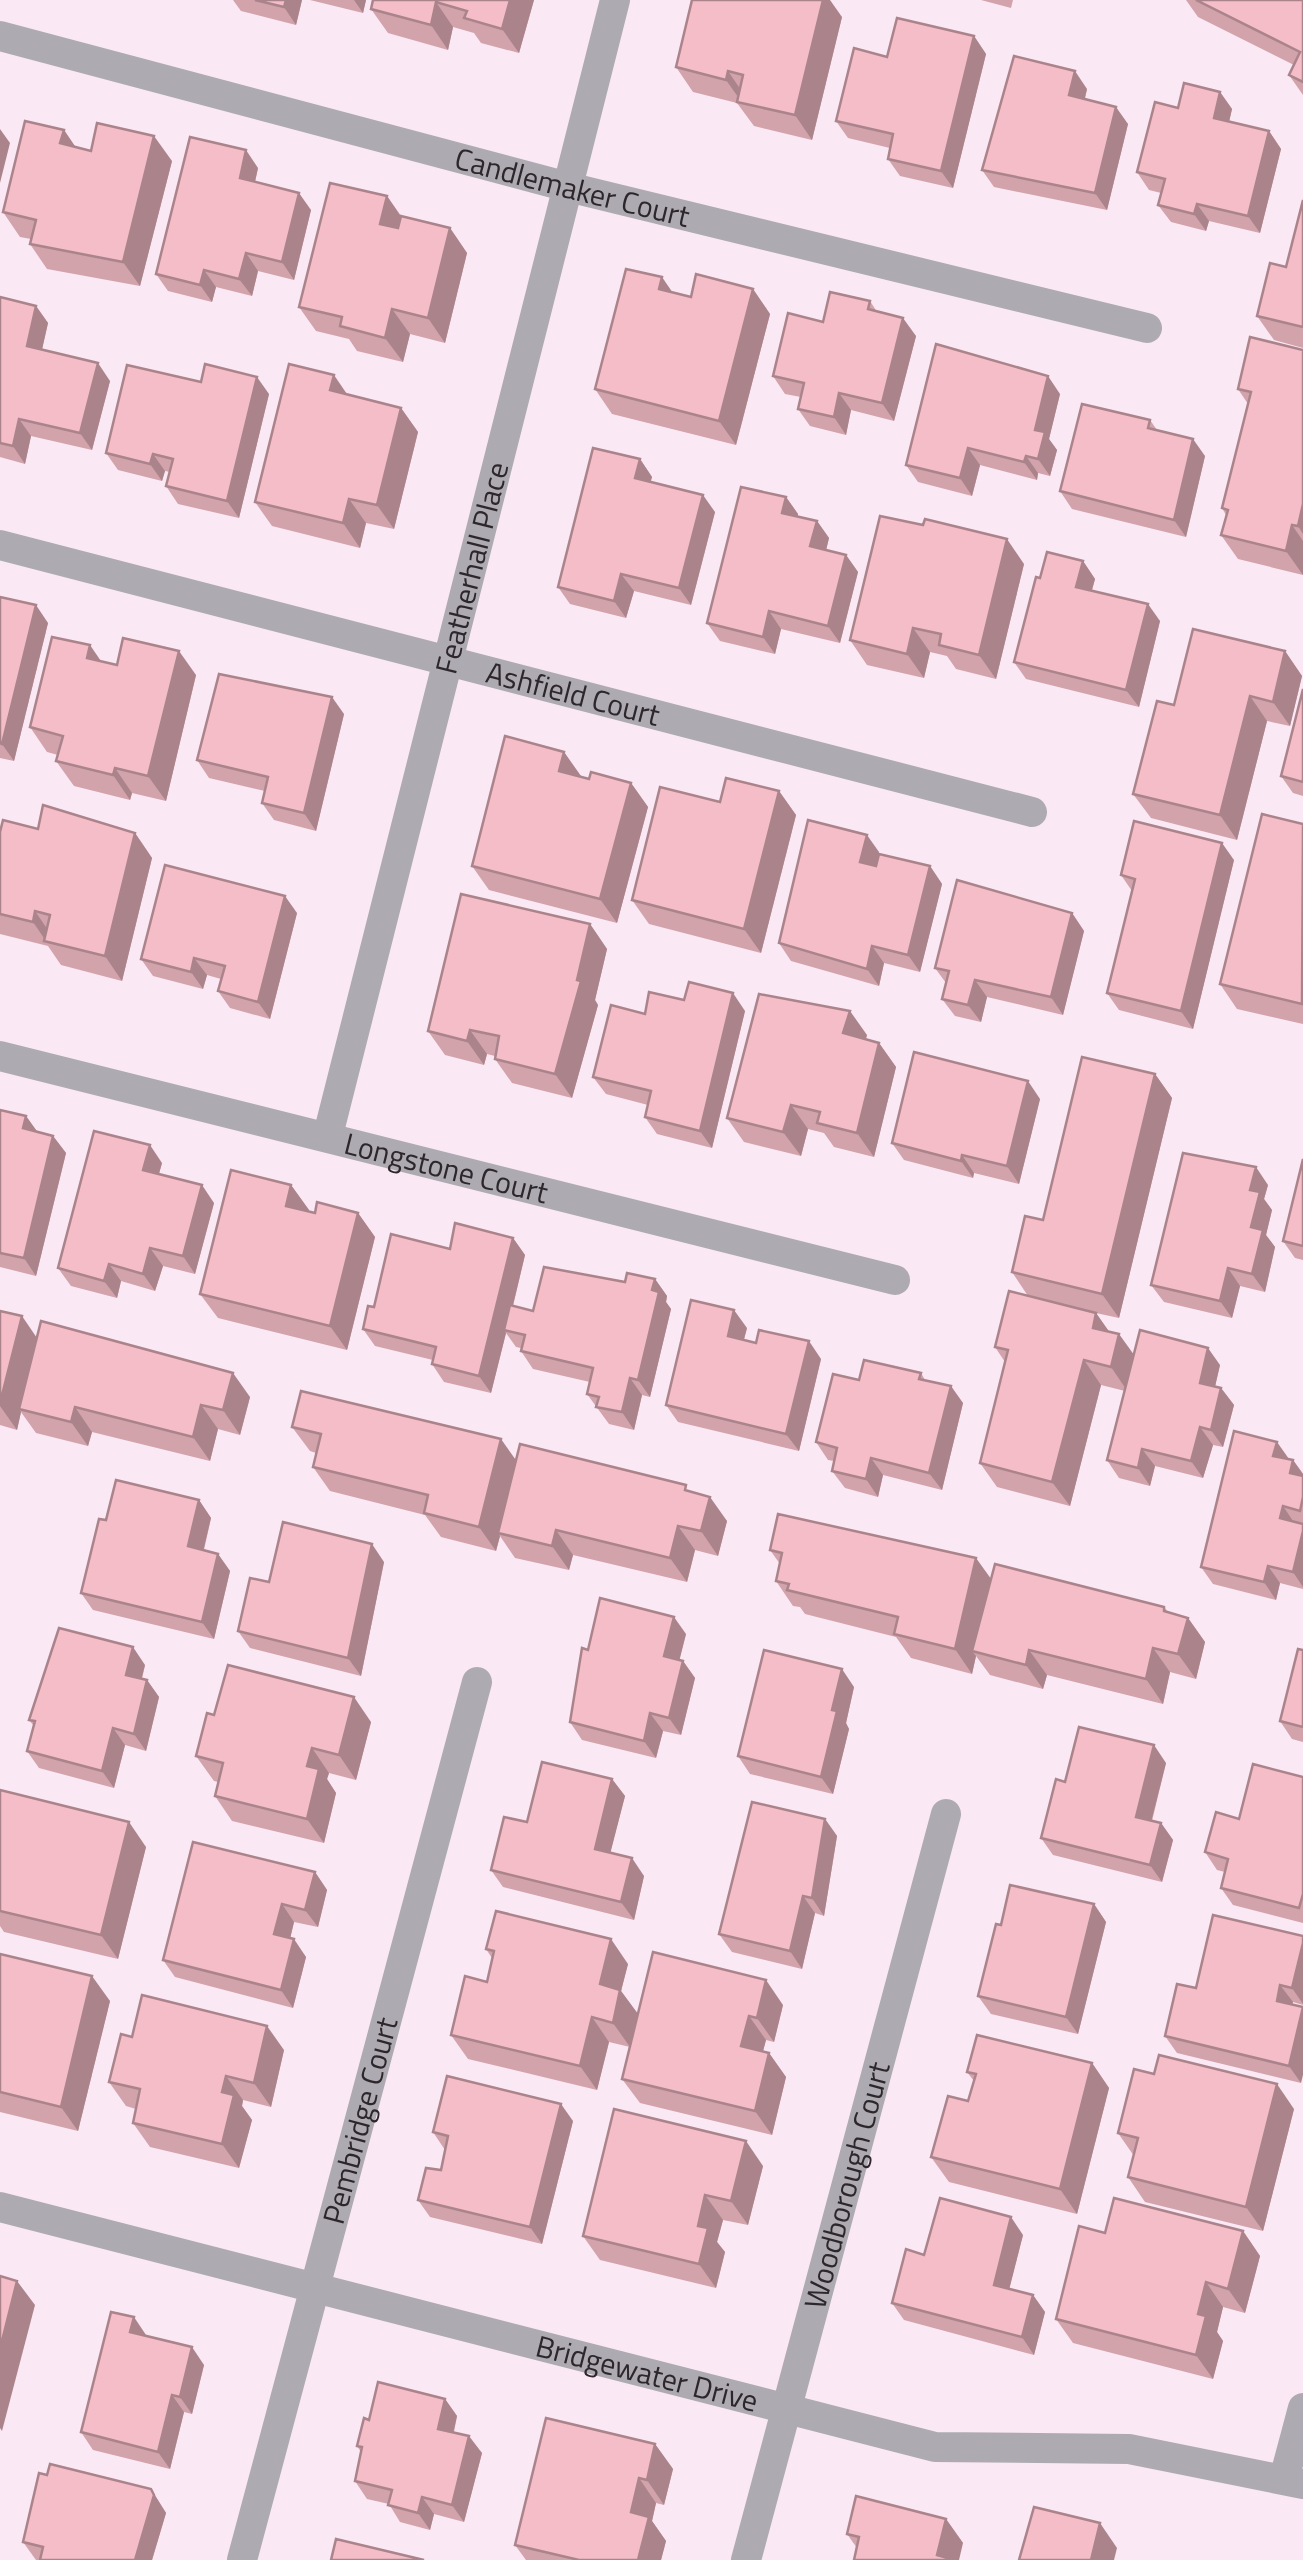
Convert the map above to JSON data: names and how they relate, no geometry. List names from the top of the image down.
{
  "streets": {
    "street": [
      "Candlemaker Court",
      "Featherhall Place",
      "Ashfield Court",
      "Longstone Court",
      "Pembridge Court",
      "Woodborough Court",
      "Bridgewater Drive"
    ]
  },
  "crossings": [
    ["Candlemaker Court", "Featherhall Place"],
    ["Featherhall Place", "Ashfield Court"],
    ["Featherhall Place", "Longstone Court"],
    ["Pembridge Court", "Bridgewater Drive"],
    ["Woodborough Court", "Bridgewater Drive"]
  ]
}
